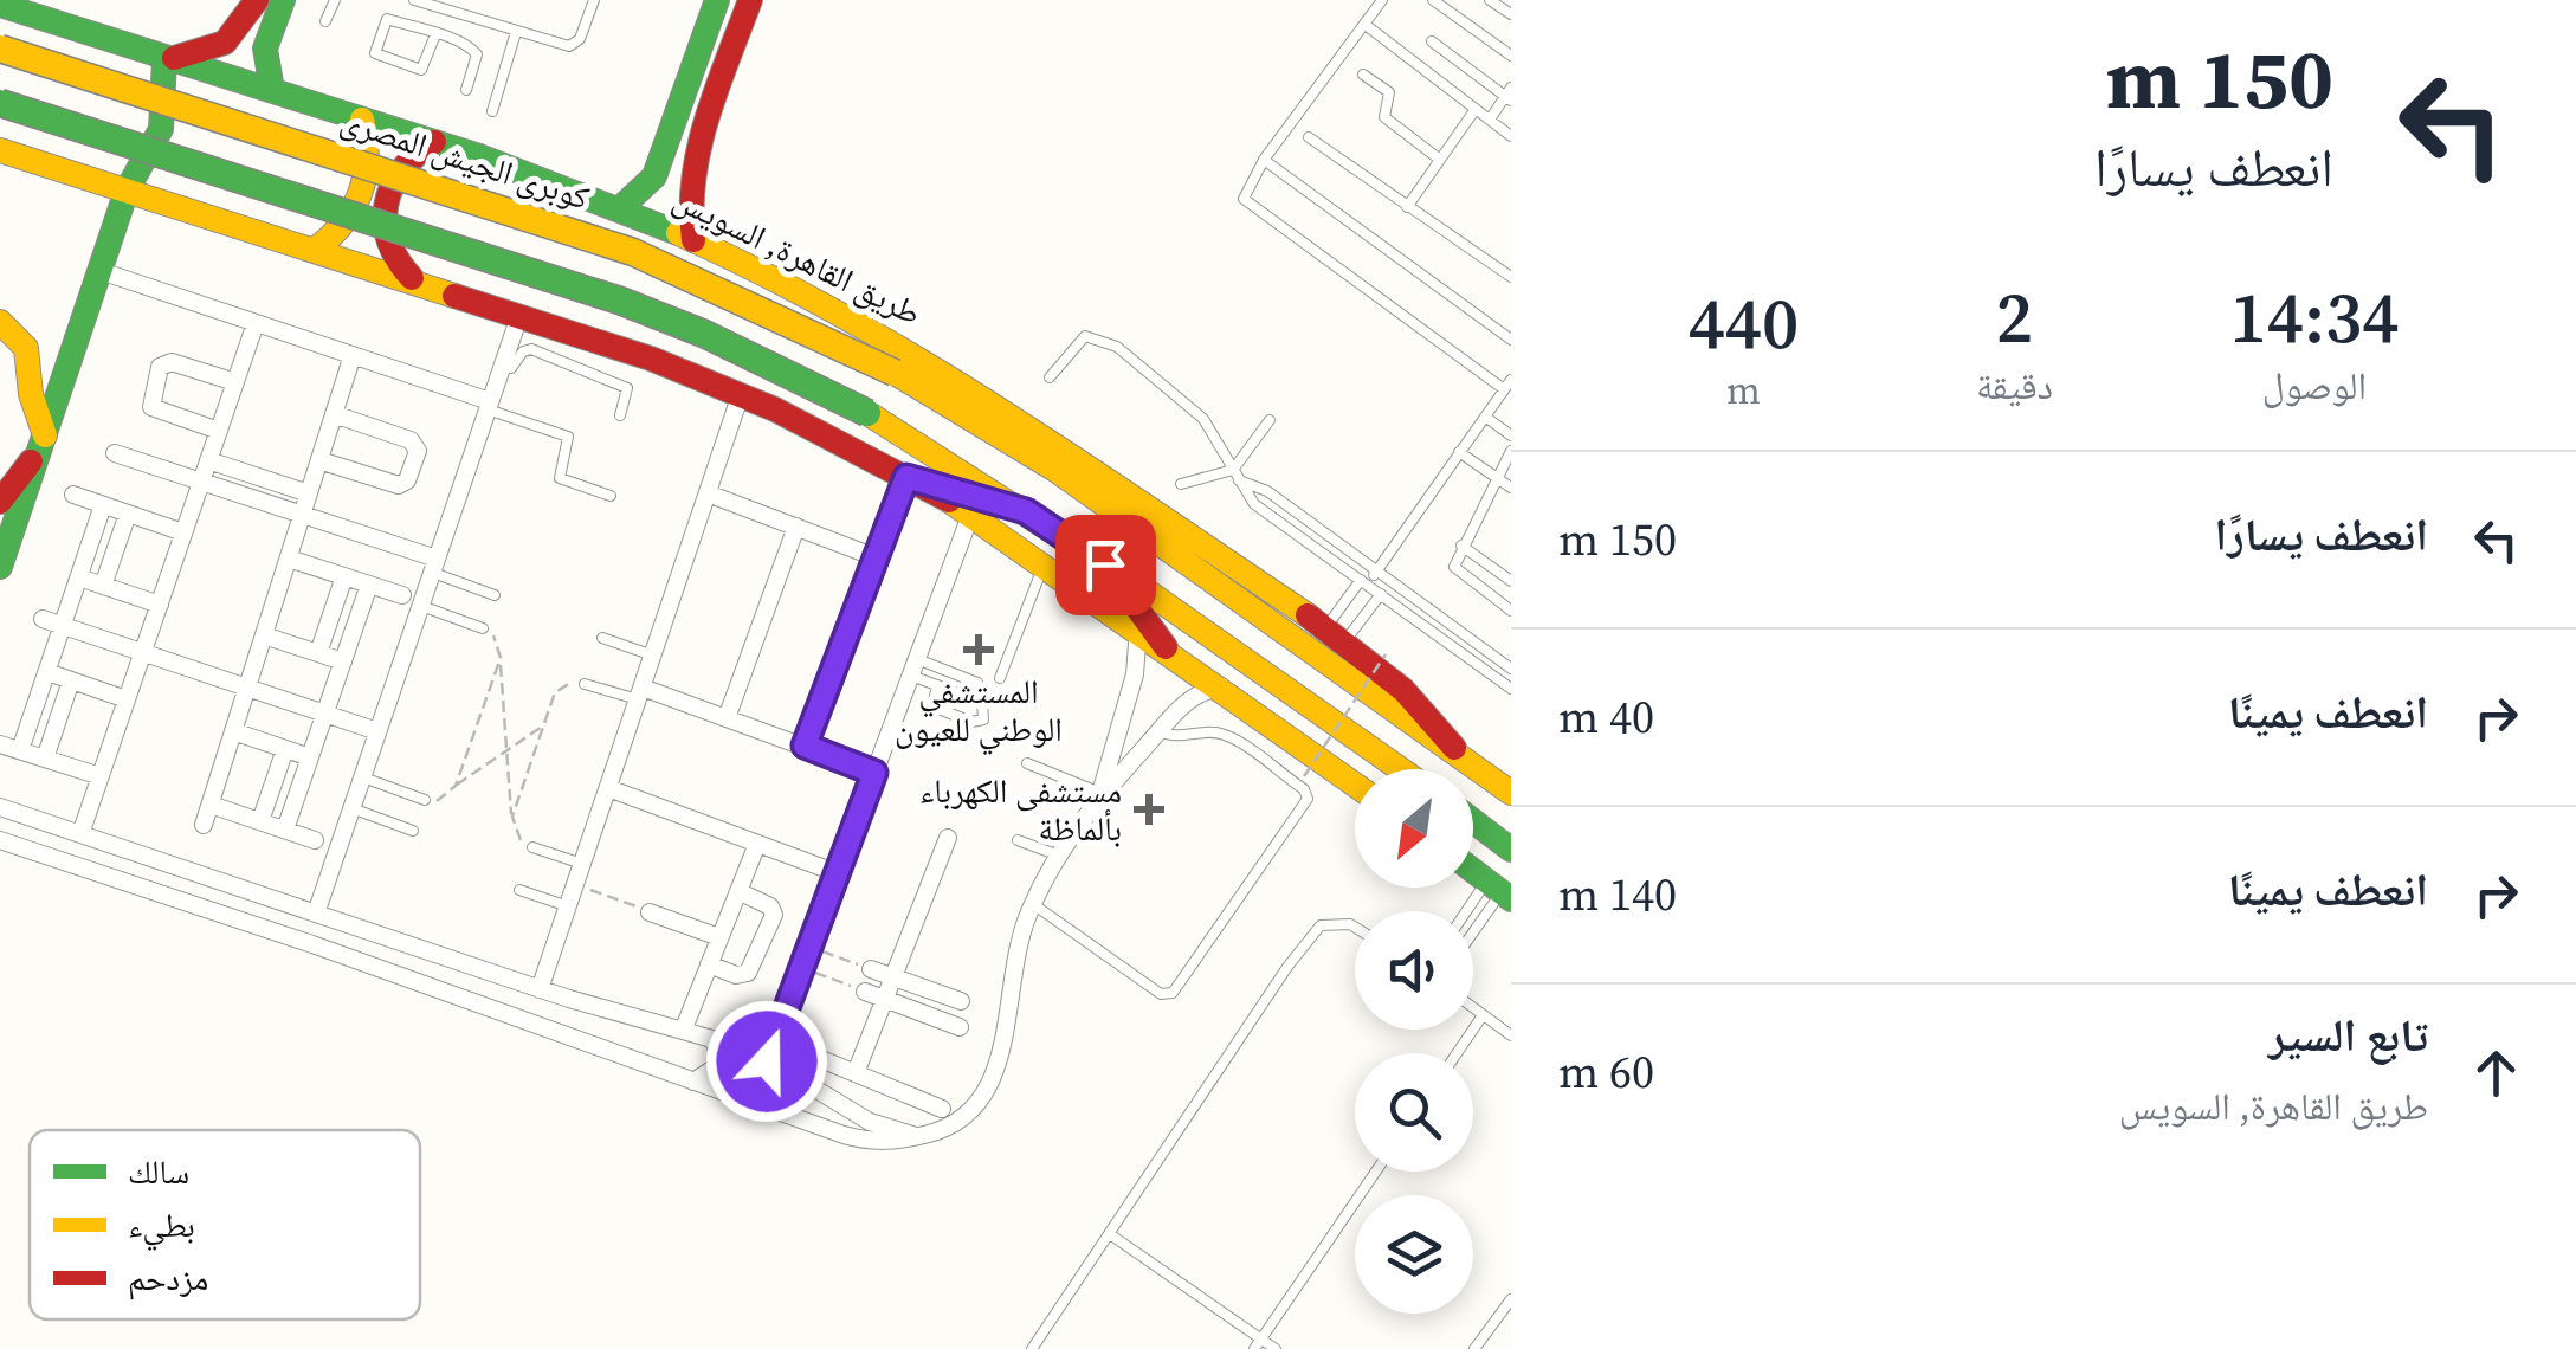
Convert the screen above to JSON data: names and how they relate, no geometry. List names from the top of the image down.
{
  "streets": {
    "main road": ["كوبرى الجيش المصرى", "طريق القاهرة, السويس"]
  },
  "crossings": [
    ["كوبرى الجيش المصرى", "طريق القاهرة, السويس"]
  ],
  "places": {
    "health": ["المستشفي الوطني للعيون", "مستشفى الكهرباء بألماظة"]
  },
  "legend": ["سالك", "بطيء", "مزدحم"],
  "north": "bottom left",
  "page": {
    "turn": ["150 m", "انعطف يسارًا"],
    "eta": [
      "14:34",
      "الوصول",
      "2",
      "دقيقة",
      "440",
      "m"
    ],
    "list": [
      {
        "name": "انعطف يسارًا",
        "value": "150 m"
      },
      {
        "name": "انعطف يمينًا",
        "value": "40 m"
      },
      {
        "name": "انعطف يمينًا",
        "value": "140 m"
      },
      {
        "name": "تابع السير",
        "note": "طريق القاهرة, السويس",
        "value": "60 m"
      }
    ]
  }
}
